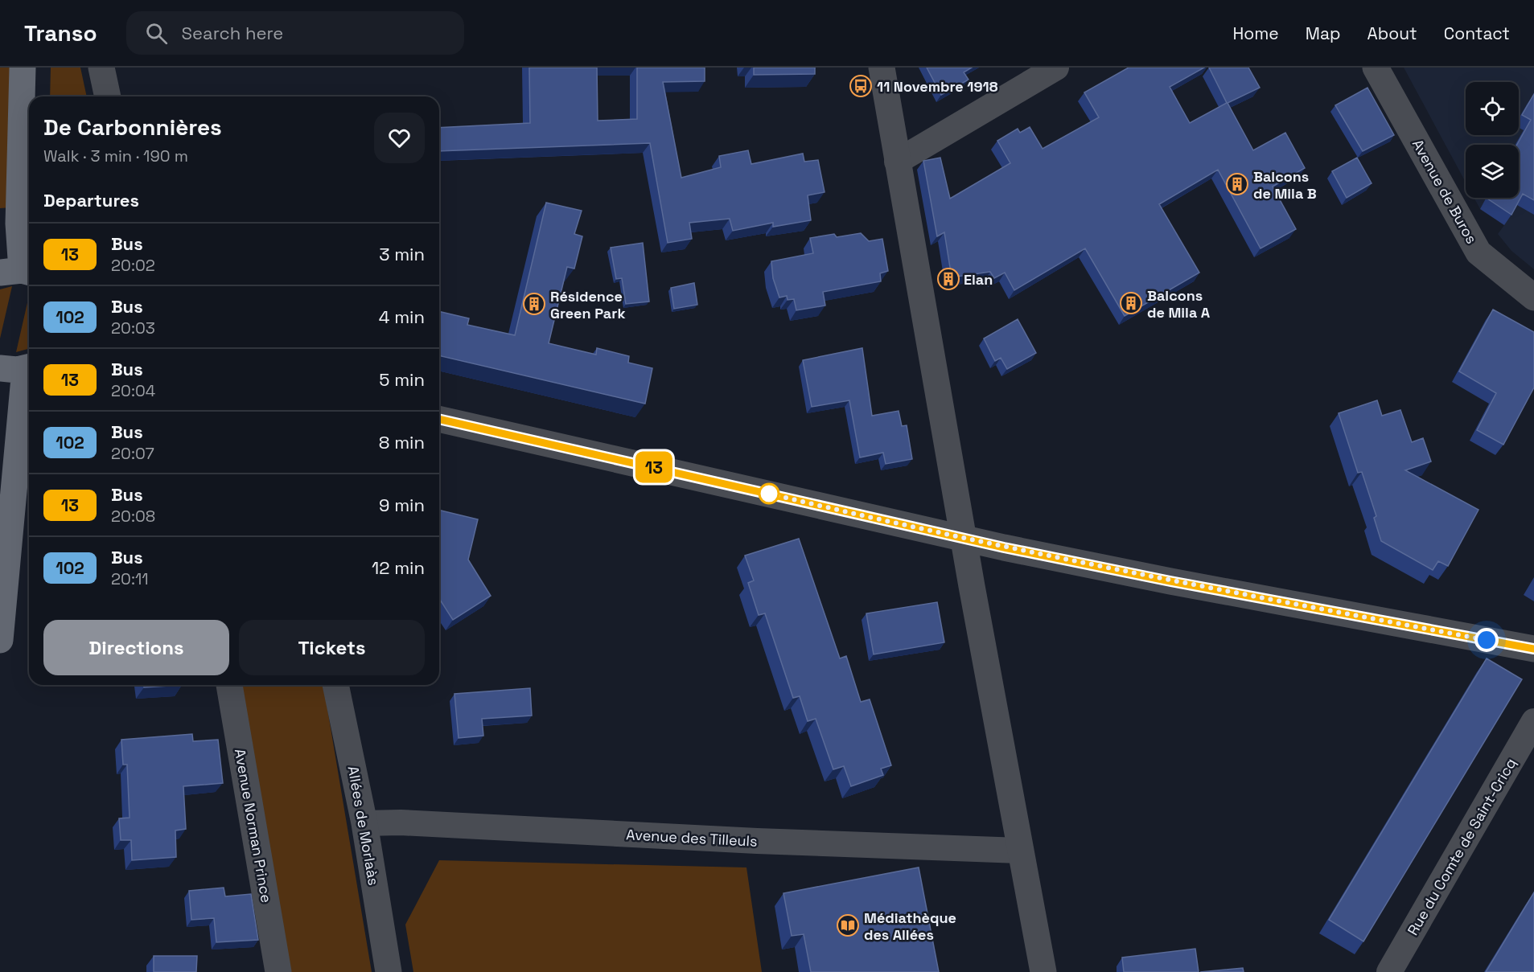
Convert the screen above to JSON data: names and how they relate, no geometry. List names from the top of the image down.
{
  "streets": {
    "street": [
      "Avenue de Buros",
      "Avenue Norman Prince",
      "Allées de Morlaàs",
      "Avenue des Tilleuls",
      "Rue du Comte de Saint-Cricq"
    ]
  },
  "crossings": [
    ["Allées de Morlaàs", "Avenue des Tilleuls"]
  ],
  "places": {
    "bus stop": ["11 Novembre 1918"],
    "building": [
      "Balcons de Mila B",
      "Elan",
      "Balcons de Mila A",
      "Résidence Green Park"
    ],
    "library": ["Médiathèque des Allées"]
  },
  "lines": ["bus line 13"],
  "page": {
    "header": "Transo",
    "search": "Search here",
    "nav": [
      "Home",
      "Map",
      "About",
      "Contact"
    ],
    "on_map": "13",
    "heading": [
      ["De Carbonnières", "Walk · 3 min · 190 m"],
      "Departures"
    ],
    "list": [
      {
        "mark": "13",
        "name": "Bus",
        "note": "20:02",
        "value": "3 min"
      },
      {
        "mark": "102",
        "name": "Bus",
        "note": "20:03",
        "value": "4 min"
      },
      {
        "mark": "13",
        "name": "Bus",
        "note": "20:04",
        "value": "5 min"
      },
      {
        "mark": "102",
        "name": "Bus",
        "note": "20:07",
        "value": "8 min"
      },
      {
        "mark": "13",
        "name": "Bus",
        "note": "20:08",
        "value": "9 min"
      },
      {
        "mark": "102",
        "name": "Bus",
        "note": "20:11",
        "value": "12 min"
      }
    ],
    "buttons": ["Directions", "Tickets"]
  }
}
